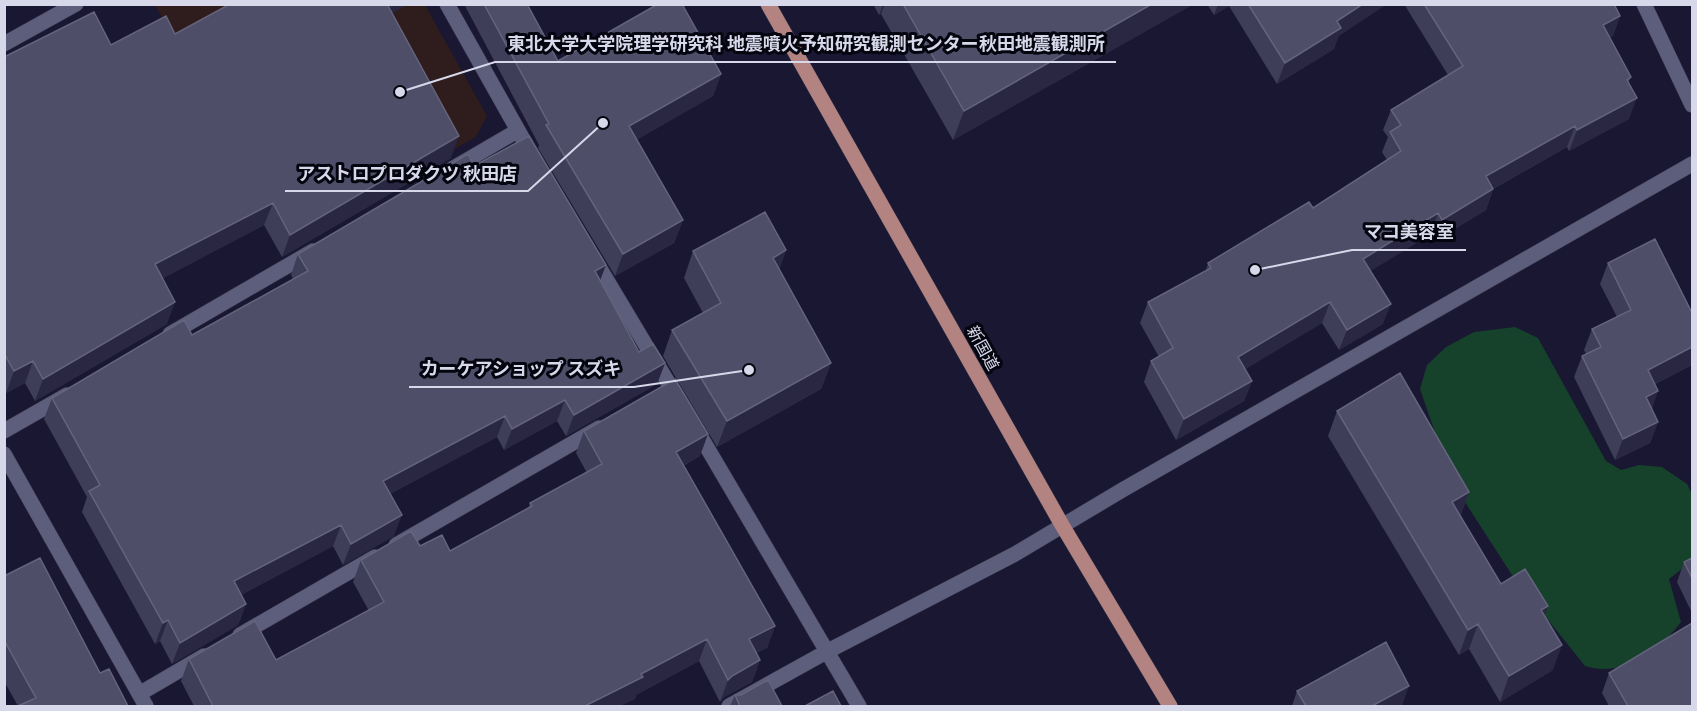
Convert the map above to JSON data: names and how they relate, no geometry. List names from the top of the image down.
{
  "streets": {
    "main road": ["新国道"]
  },
  "places": [
    "東北大学大学院理学研究科 地震噴火予知研究観測センター秋田地震観測所",
    "アストロプロダクツ 秋田店",
    "マコ美容室",
    "カーケアショップ スズキ"
  ]
}
